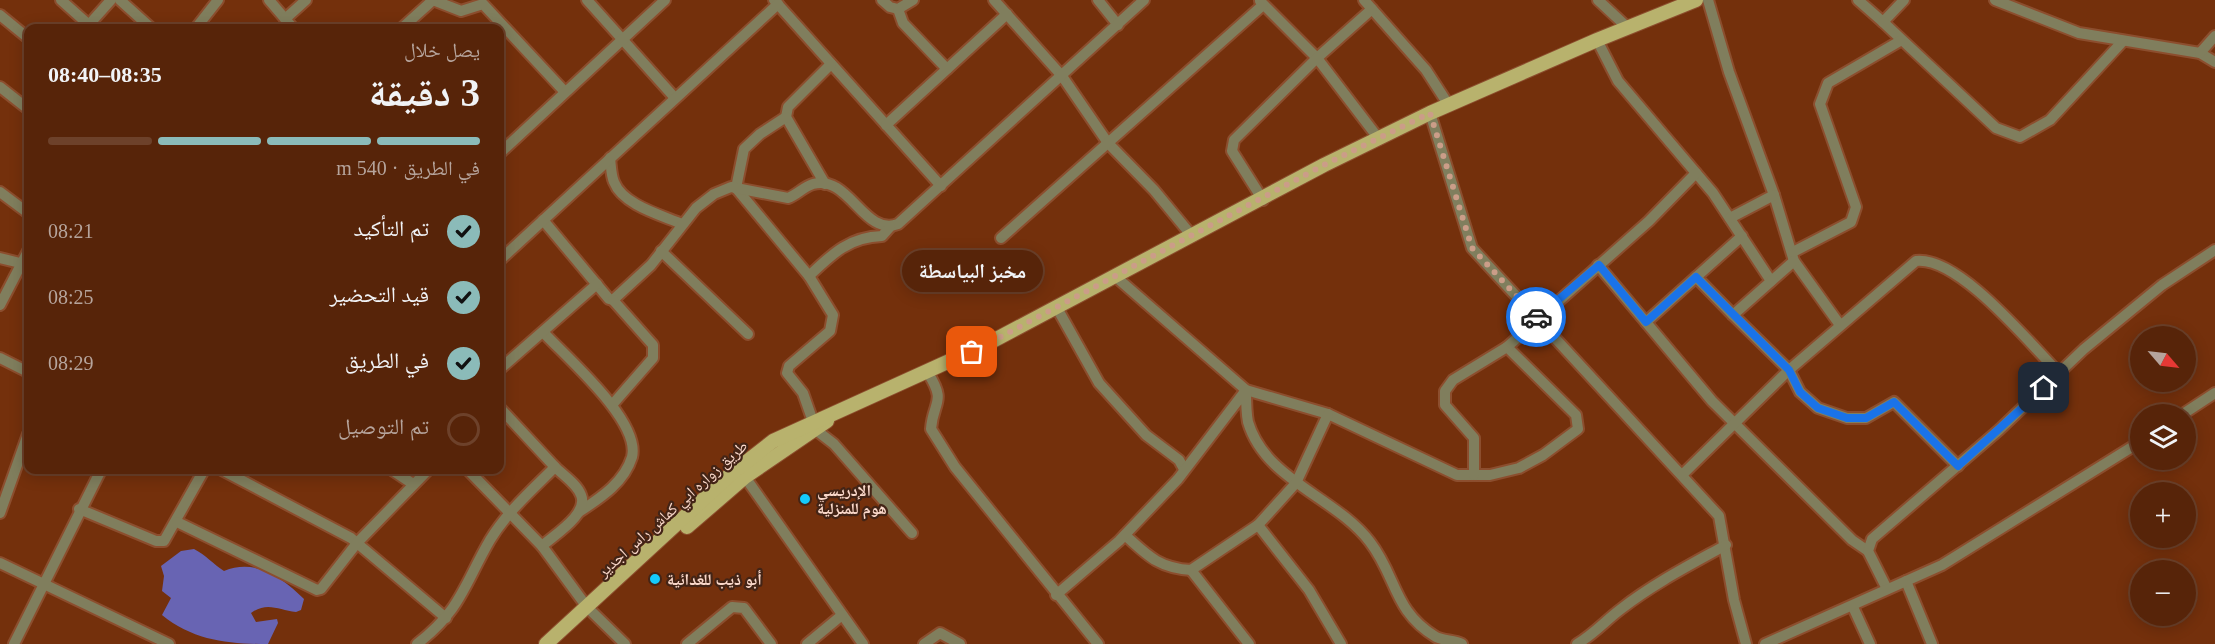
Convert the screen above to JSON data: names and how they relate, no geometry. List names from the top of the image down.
{
  "streets": {
    "main road": ["طريق زواره ابي كماش راس اجدير"]
  },
  "places": ["مخبز البياسطة", "الإدريسي هوم للمنزلية", "أبو ذيب للغدائية"],
  "north": "bottom right",
  "page": {
    "heading": ["3 دقيقة", "يصل خلال", "08:35–08:40"],
    "bar": "في الطريق · 540 m",
    "list": [
      ["تم التأكيد", "08:21"],
      ["قيد التحضير", "08:25"],
      ["في الطريق", "08:29"],
      "تم التوصيل"
    ],
    "bubble": "مخبز البياسطة",
    "map_buttons": ["+", "−"]
  }
}
